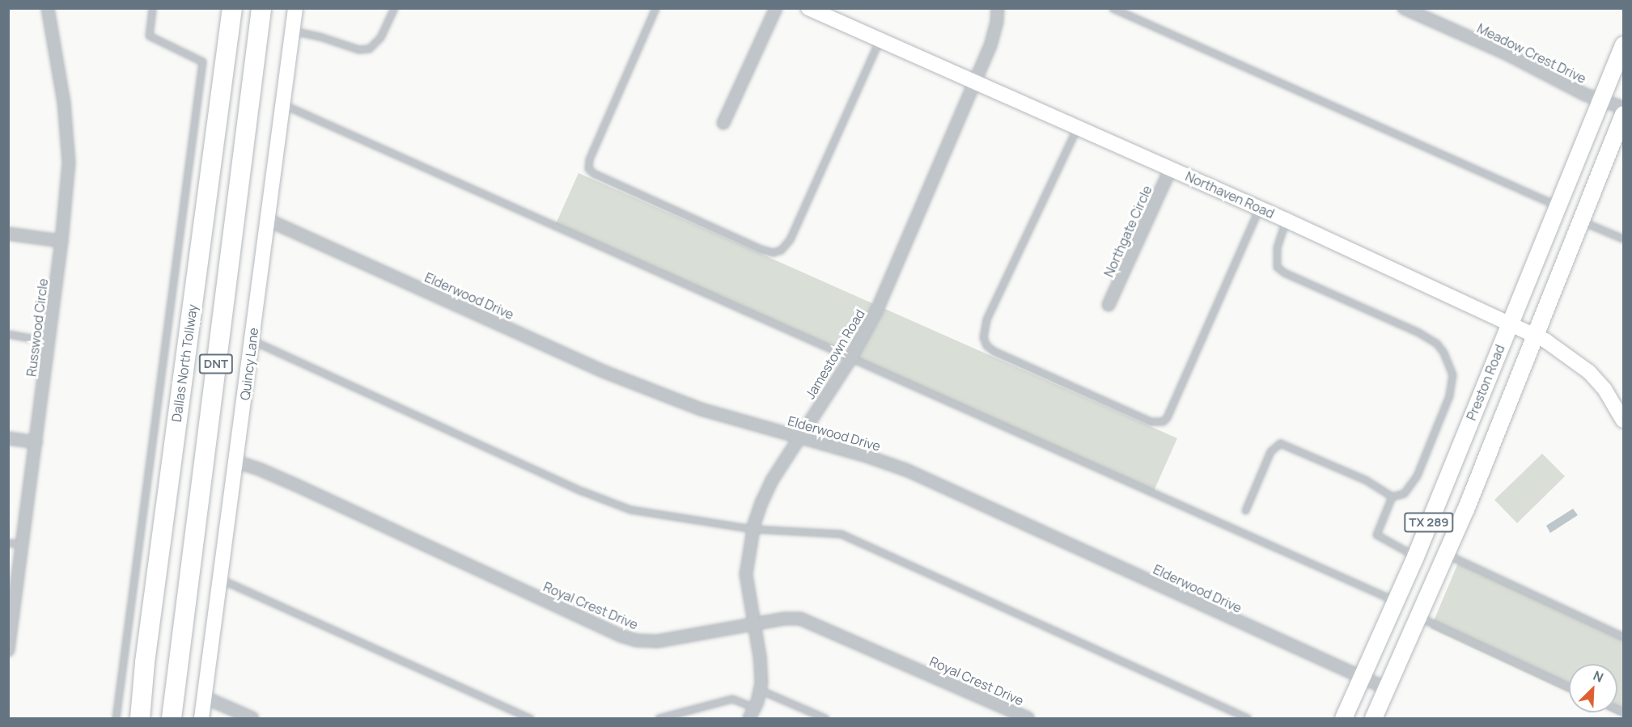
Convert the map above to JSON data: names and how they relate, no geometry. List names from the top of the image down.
{
  "streets": {
    "highway": ["Dallas North Tollway", "DNT"],
    "main road": ["Preston Road", "TX 289"],
    "street": [
      "Meadow Crest Drive",
      "Northaven Road",
      "Northgate Circle",
      "Elderwood Drive",
      "Russwood Circle",
      "Jamestown Road",
      "Quincy Lane",
      "Royal Crest Drive"
    ]
  },
  "crossings": [
    ["Meadow Crest Drive", "Preston Road"],
    ["Northaven Road", "Northgate Circle"],
    ["Northaven Road", "Jamestown Road"],
    ["Northaven Road", "Preston Road"],
    ["Elderwood Drive", "Jamestown Road"],
    ["Elderwood Drive", "Quincy Lane"],
    ["Elderwood Drive", "Preston Road"],
    ["Jamestown Road", "Royal Crest Drive"],
    ["Quincy Lane", "Royal Crest Drive"]
  ],
  "north": "top right"
}
